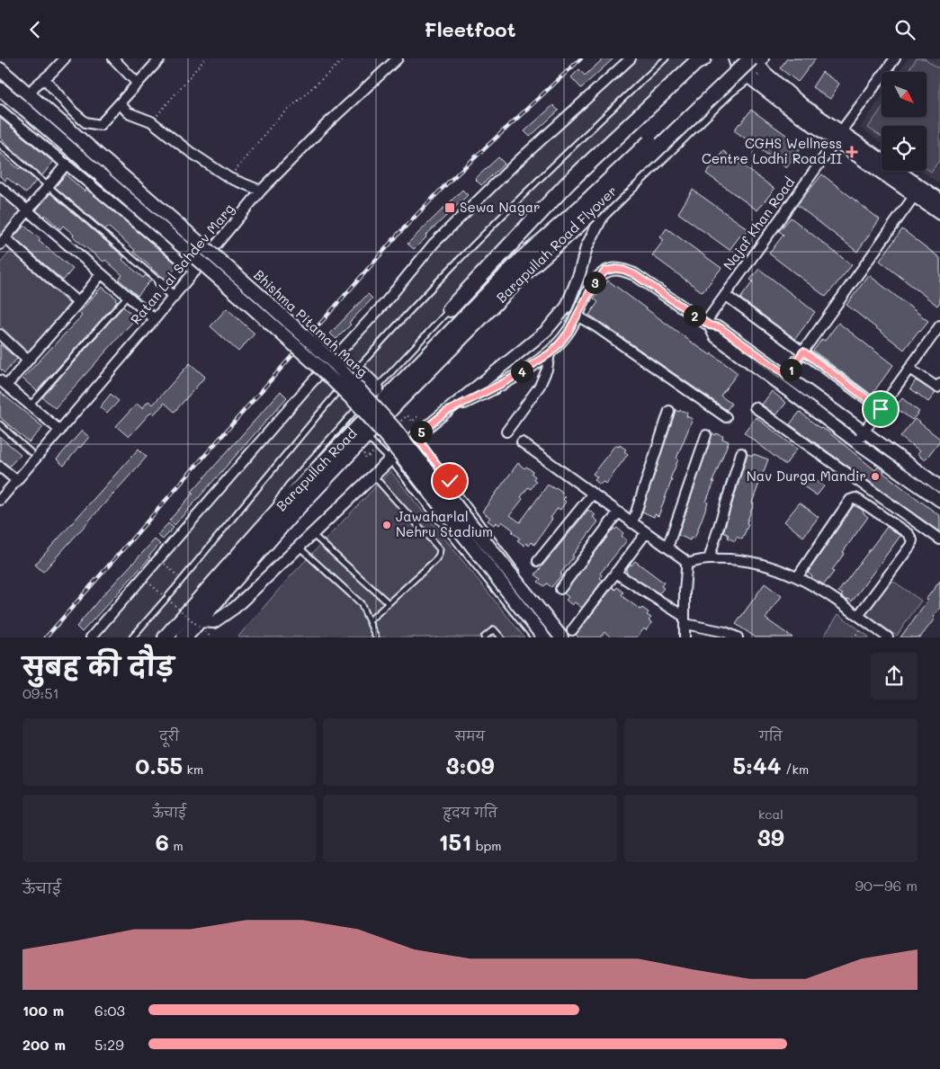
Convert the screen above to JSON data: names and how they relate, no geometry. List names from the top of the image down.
{
  "streets": {
    "highway": ["Barapullah Road Flyover", "Barapullah Road"],
    "main road": ["Bhishma Pitamah Marg"],
    "street": ["Najaf Khan Road", "Ratan Lal Sahdev Marg"]
  },
  "crossings": [
    ["Barapullah Road Flyover", "Barapullah Road"]
  ],
  "places": {
    "health": ["CGHS Wellness Centre Lodhi Road II"],
    "transit": ["Sewa Nagar"],
    "other": ["Nav Durga Mandir", "Jawaharlal Nehru Stadium"]
  },
  "north": "bottom right",
  "page": {
    "header": "Fleetfoot",
    "pins": [
      "3",
      "2",
      "1",
      "4",
      "5"
    ],
    "heading": ["सुबह की दौड़", "09:51"],
    "stats": [
      ["दूरी", "0.55 km"],
      ["समय", "3:09"],
      ["गति", "5:44 /km"],
      ["ऊँचाई", "6 m"],
      ["हृदय गति", "151 bpm"],
      ["kcal", "39"]
    ],
    "chart": ["ऊँचाई", "90–96 m"],
    "list": [
      {
        "name": "100 m",
        "note": "6:03"
      },
      {
        "name": "200 m",
        "note": "5:29"
      }
    ]
  }
}
